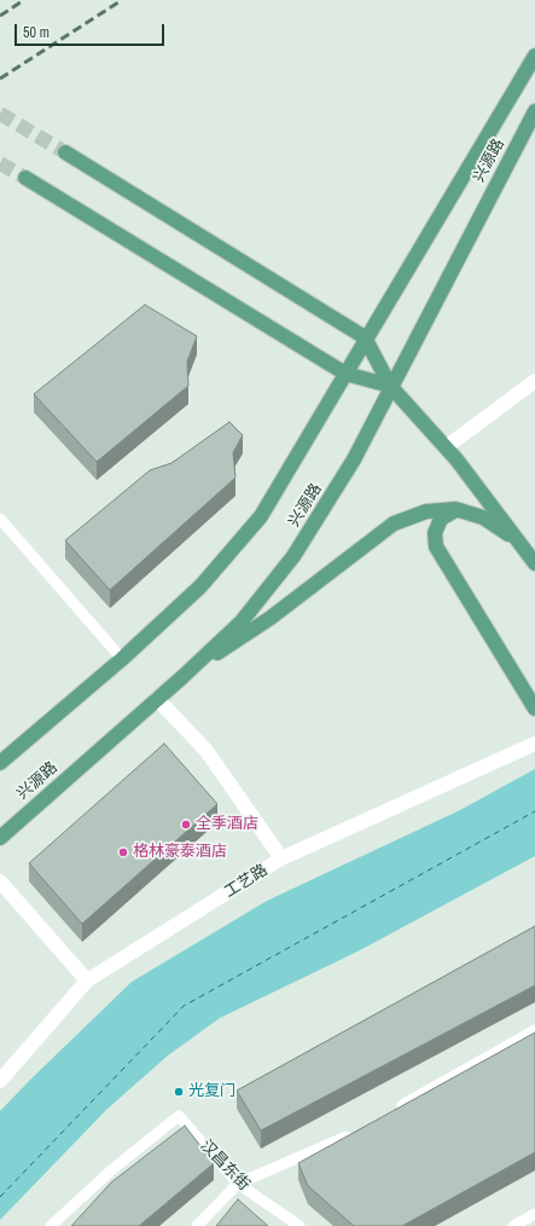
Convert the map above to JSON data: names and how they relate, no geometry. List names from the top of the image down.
{
  "streets": {
    "main road": ["兴源路"],
    "street": ["工艺路"],
    "lane": ["汉昌东街"]
  },
  "places": ["全季酒店", "格林豪泰酒店", "光复门"],
  "scale_bar": "50 m"
}
